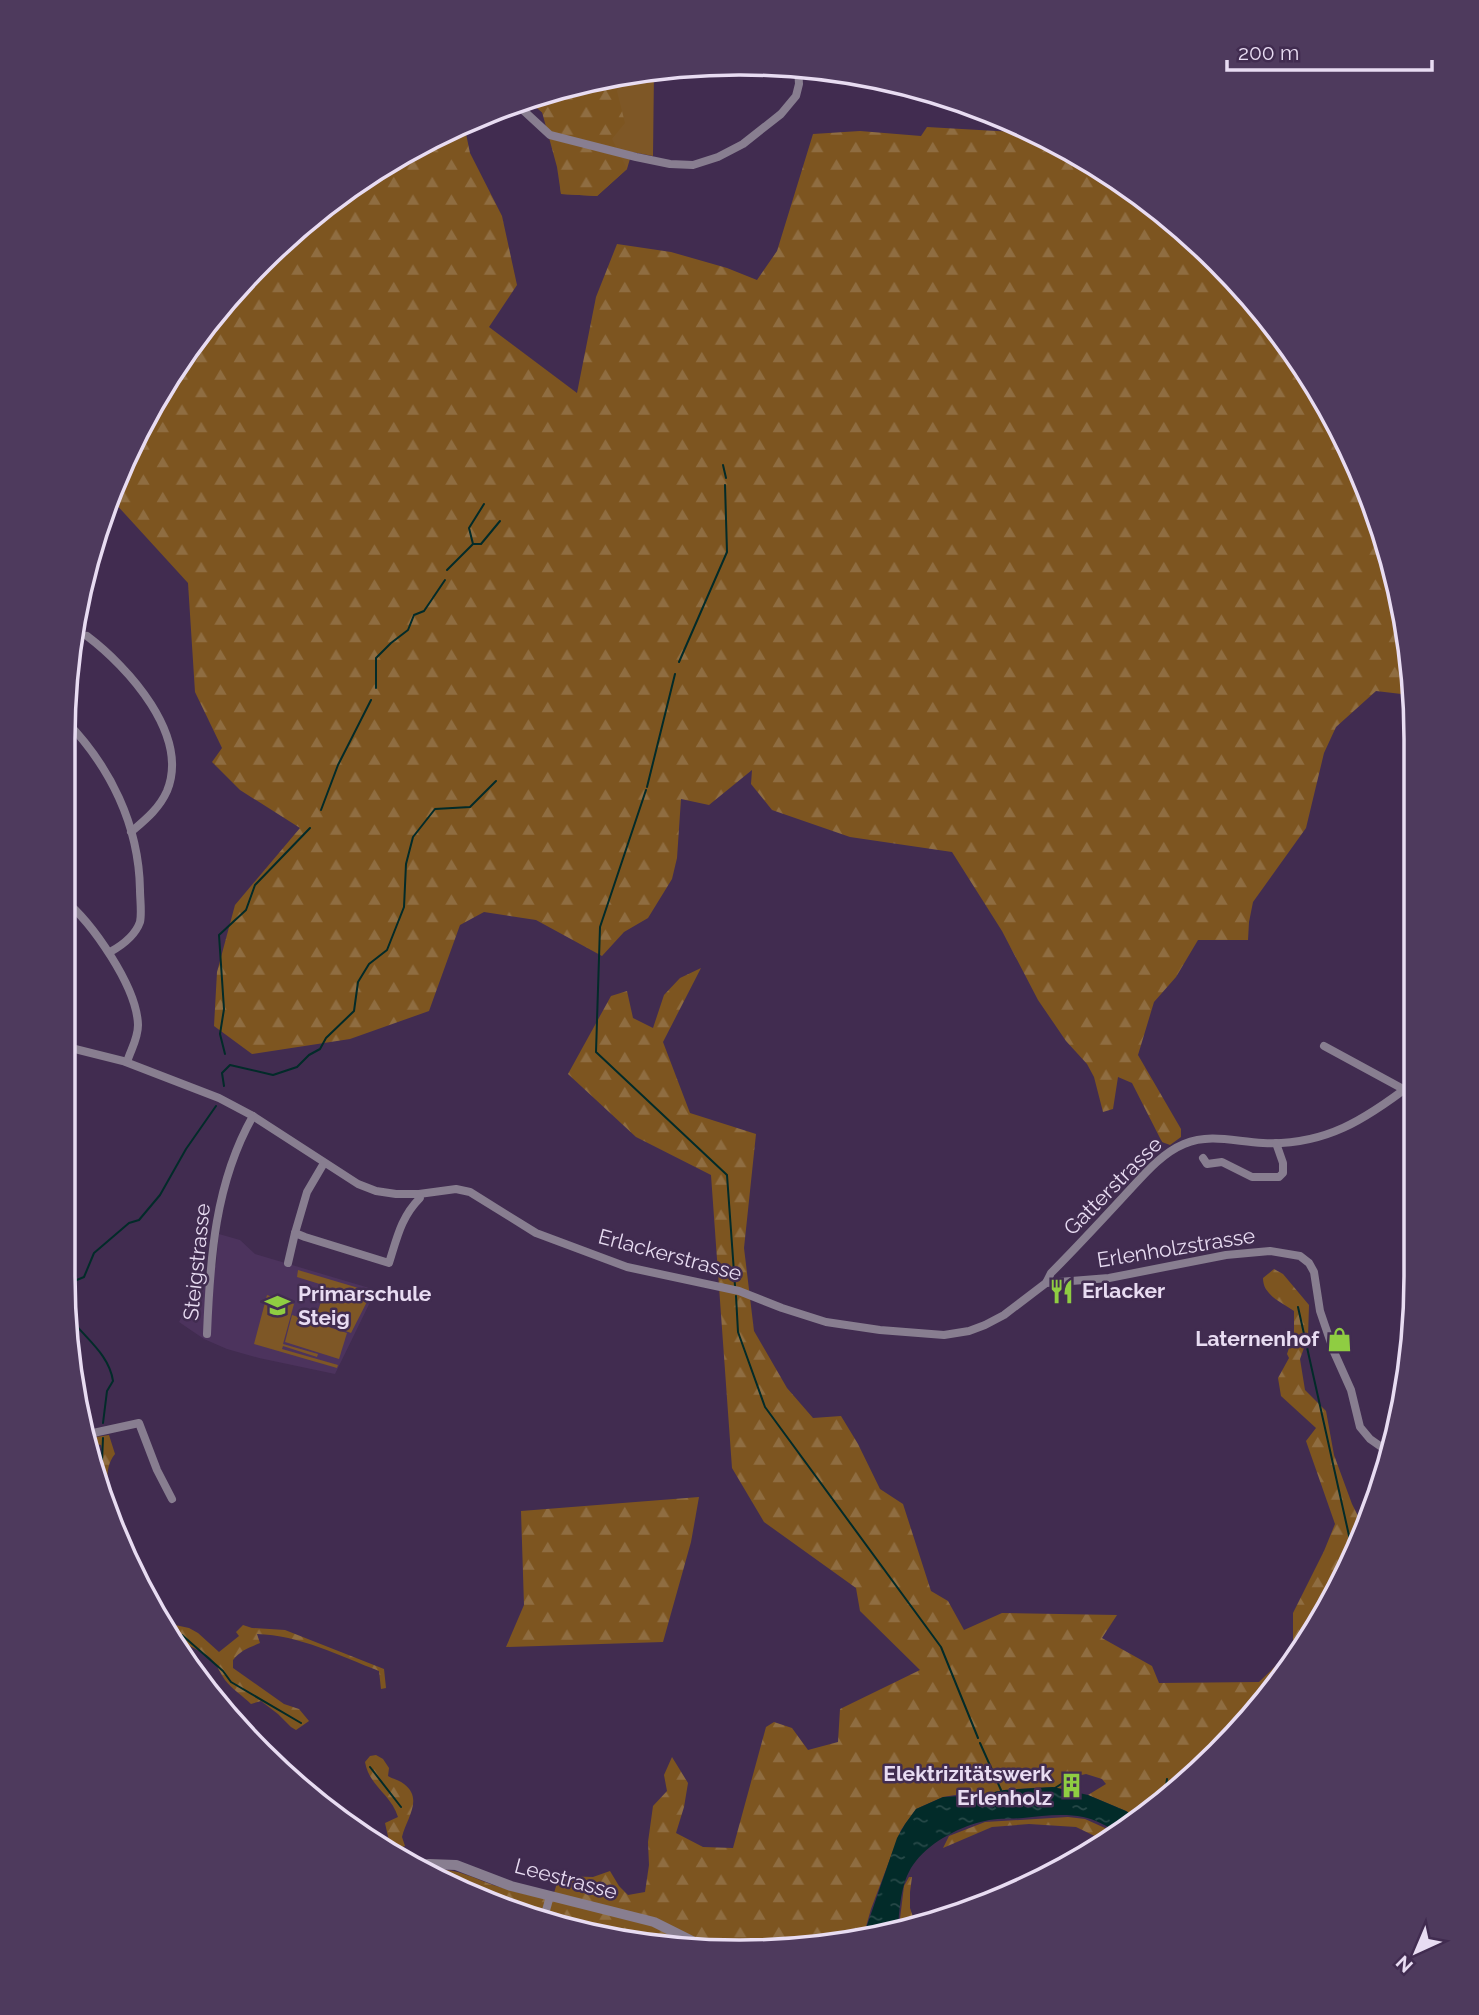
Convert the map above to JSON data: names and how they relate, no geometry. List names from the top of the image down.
{
  "streets": {
    "street": [
      "Gatterstrasse",
      "Erlenholzstrasse",
      "Erlackerstrasse",
      "Steigstrasse",
      "Leestrasse"
    ]
  },
  "crossings": [
    ["Gatterstrasse", "Erlenholzstrasse"],
    ["Gatterstrasse", "Erlackerstrasse"],
    ["Erlenholzstrasse", "Erlackerstrasse"],
    ["Erlackerstrasse", "Steigstrasse"]
  ],
  "places": {
    "restaurant": ["Erlacker"],
    "school or university": ["Primarschule Steig"],
    "shop": ["Laternenhof"],
    "building": ["Elektrizitätswerk Erlenholz"]
  },
  "scale_bar": "200 m",
  "north": "bottom left"
}
